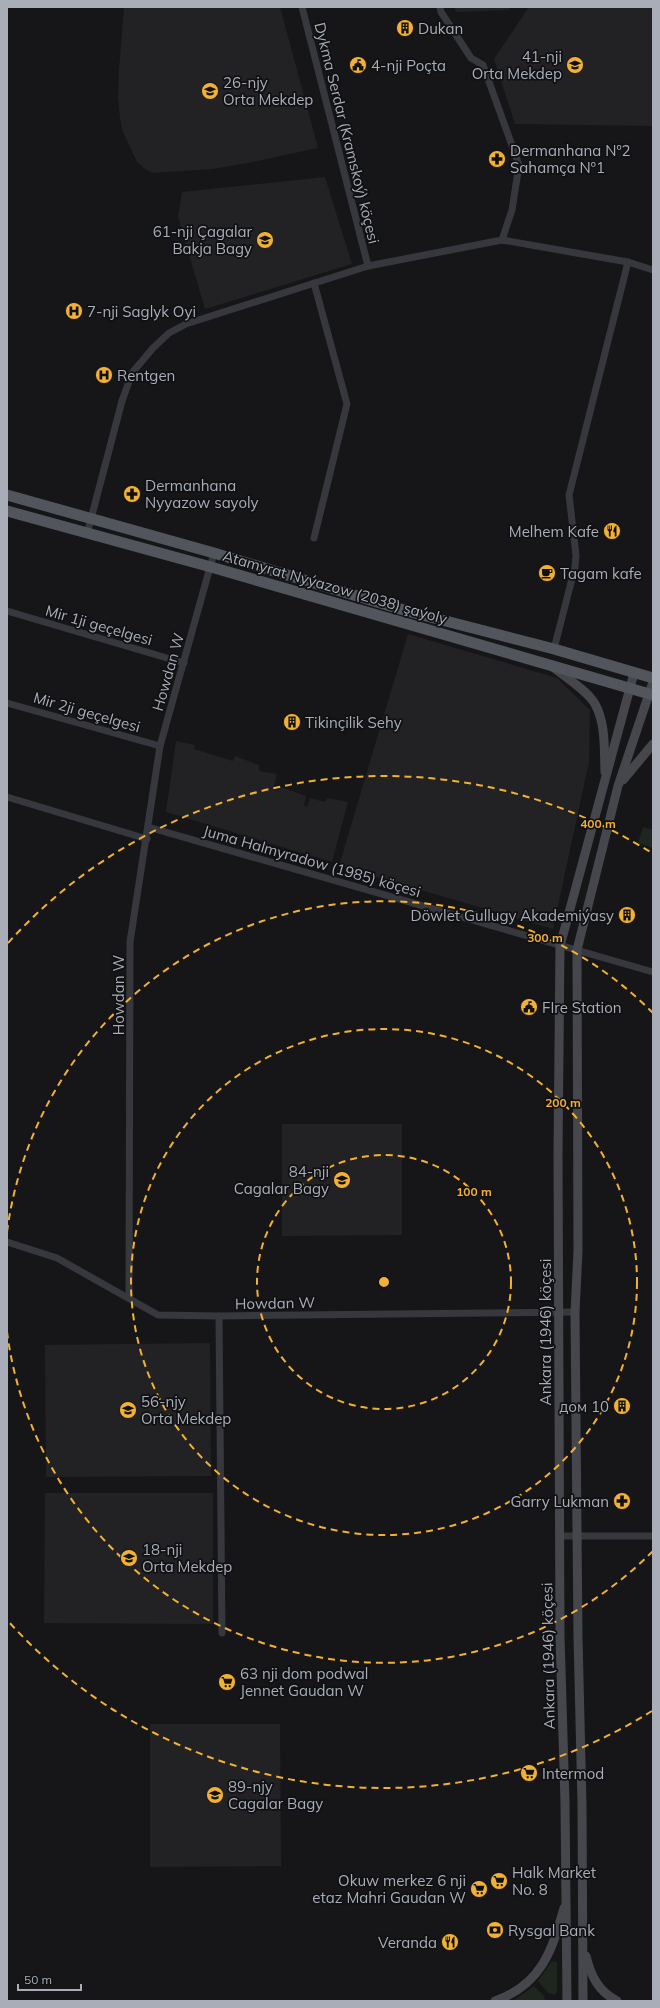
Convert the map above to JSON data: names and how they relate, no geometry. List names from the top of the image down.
{
  "streets": {
    "main road": ["Atamyrat Nyýazow (2038) şaýoly", "Ankara (1946) köçesi"],
    "street": [
      "Dykma Serdar (Kramskoý) köçesi",
      "Mir 1ji geçelgesi",
      "Howdan W",
      "Mir 2ji geçelgesi",
      "Juma Halmyradow (1985) köçesi"
    ]
  },
  "crossings": [
    ["Atamyrat Nyýazow (2038) şaýoly", "Howdan W"],
    ["Atamyrat Nyýazow (2038) şaýoly", "Ankara (1946) köçesi"],
    ["Mir 1ji geçelgesi", "Howdan W"],
    ["Howdan W", "Mir 2ji geçelgesi"],
    ["Howdan W", "Juma Halmyradow (1985) köçesi"],
    ["Howdan W", "Ankara (1946) köçesi"],
    ["Juma Halmyradow (1985) köçesi", "Ankara (1946) köçesi"]
  ],
  "places": {
    "building": [
      "Dukan",
      "Tikinçilik Sehy",
      "Döwlet Gullugy Akademiýasy",
      "дом 10"
    ],
    "public building": ["4-nji Poçta", "FIre Station"],
    "school or university": [
      "41-nji Orta Mekdep",
      "26-njy Orta Mekdep",
      "61-nji Çagalar Bakja Bagy",
      "84-nji Cagalar Bagy",
      "56-njy Orta Mekdep",
      "18-nji Orta Mekdep",
      "89-njy Cagalar Bagy"
    ],
    "pharmacy": ["Dermanhana Nº2 Sahamça Nº1", "Dermanhana Nyyazow sayoly", "Garry Lukman"],
    "hospital": ["7-nji Saglyk Oyi", "Rentgen"],
    "restaurant": ["Melhem Kafe", "Veranda"],
    "cafe": ["Tagam kafe"],
    "supermarket": [
      "63 nji dom podwal Jennet Gaudan W",
      "Intermod",
      "Halk Market No. 8",
      "Okuw merkez 6 nji etaz Mahri Gaudan W"
    ],
    "bank": ["Rysgal Bank"]
  },
  "scale_bar": "50 m",
  "rings": [
    "400 m",
    "300 m",
    "200 m",
    "100 m"
  ]
}
